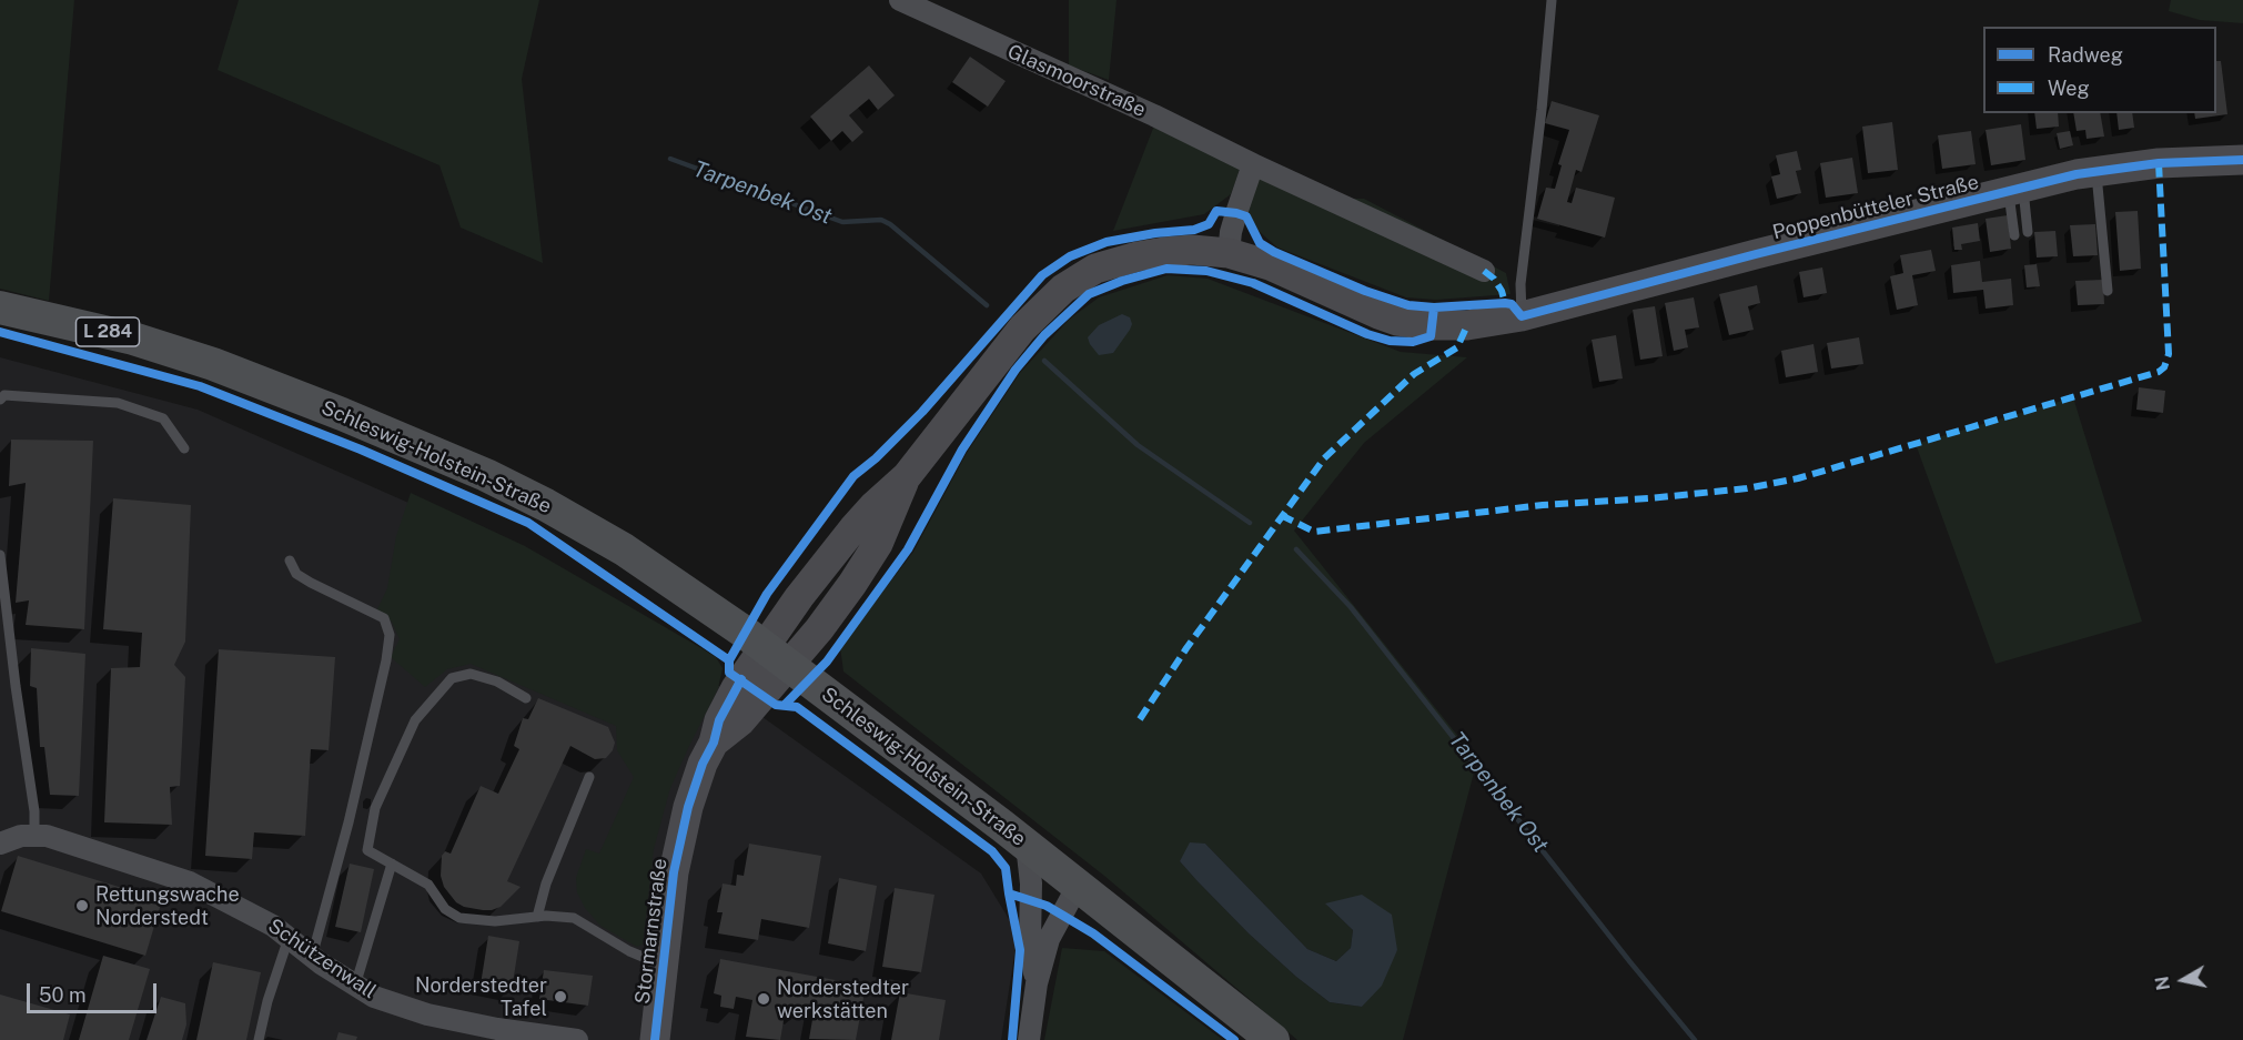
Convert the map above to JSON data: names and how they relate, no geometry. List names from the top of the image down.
{
  "streets": {
    "main road": [
      "Poppenbütteler Straße",
      "L 284",
      "Schleswig-Holstein-Straße",
      "Stormarnstraße"
    ],
    "street": ["Glasmoorstraße", "Schützenwall"]
  },
  "crossings": [
    ["Poppenbütteler Straße", "Schleswig-Holstein-Straße"],
    ["Poppenbütteler Straße", "Stormarnstraße"],
    ["Schleswig-Holstein-Straße", "Stormarnstraße"]
  ],
  "water": ["Tarpenbek Ost"],
  "places": ["Rettungswache Norderstedt", "Norderstedter Tafel", "Norderstedter werkstätten"],
  "legend": ["Radweg", "Weg"],
  "scale_bar": "50 m",
  "north": "left"
}
